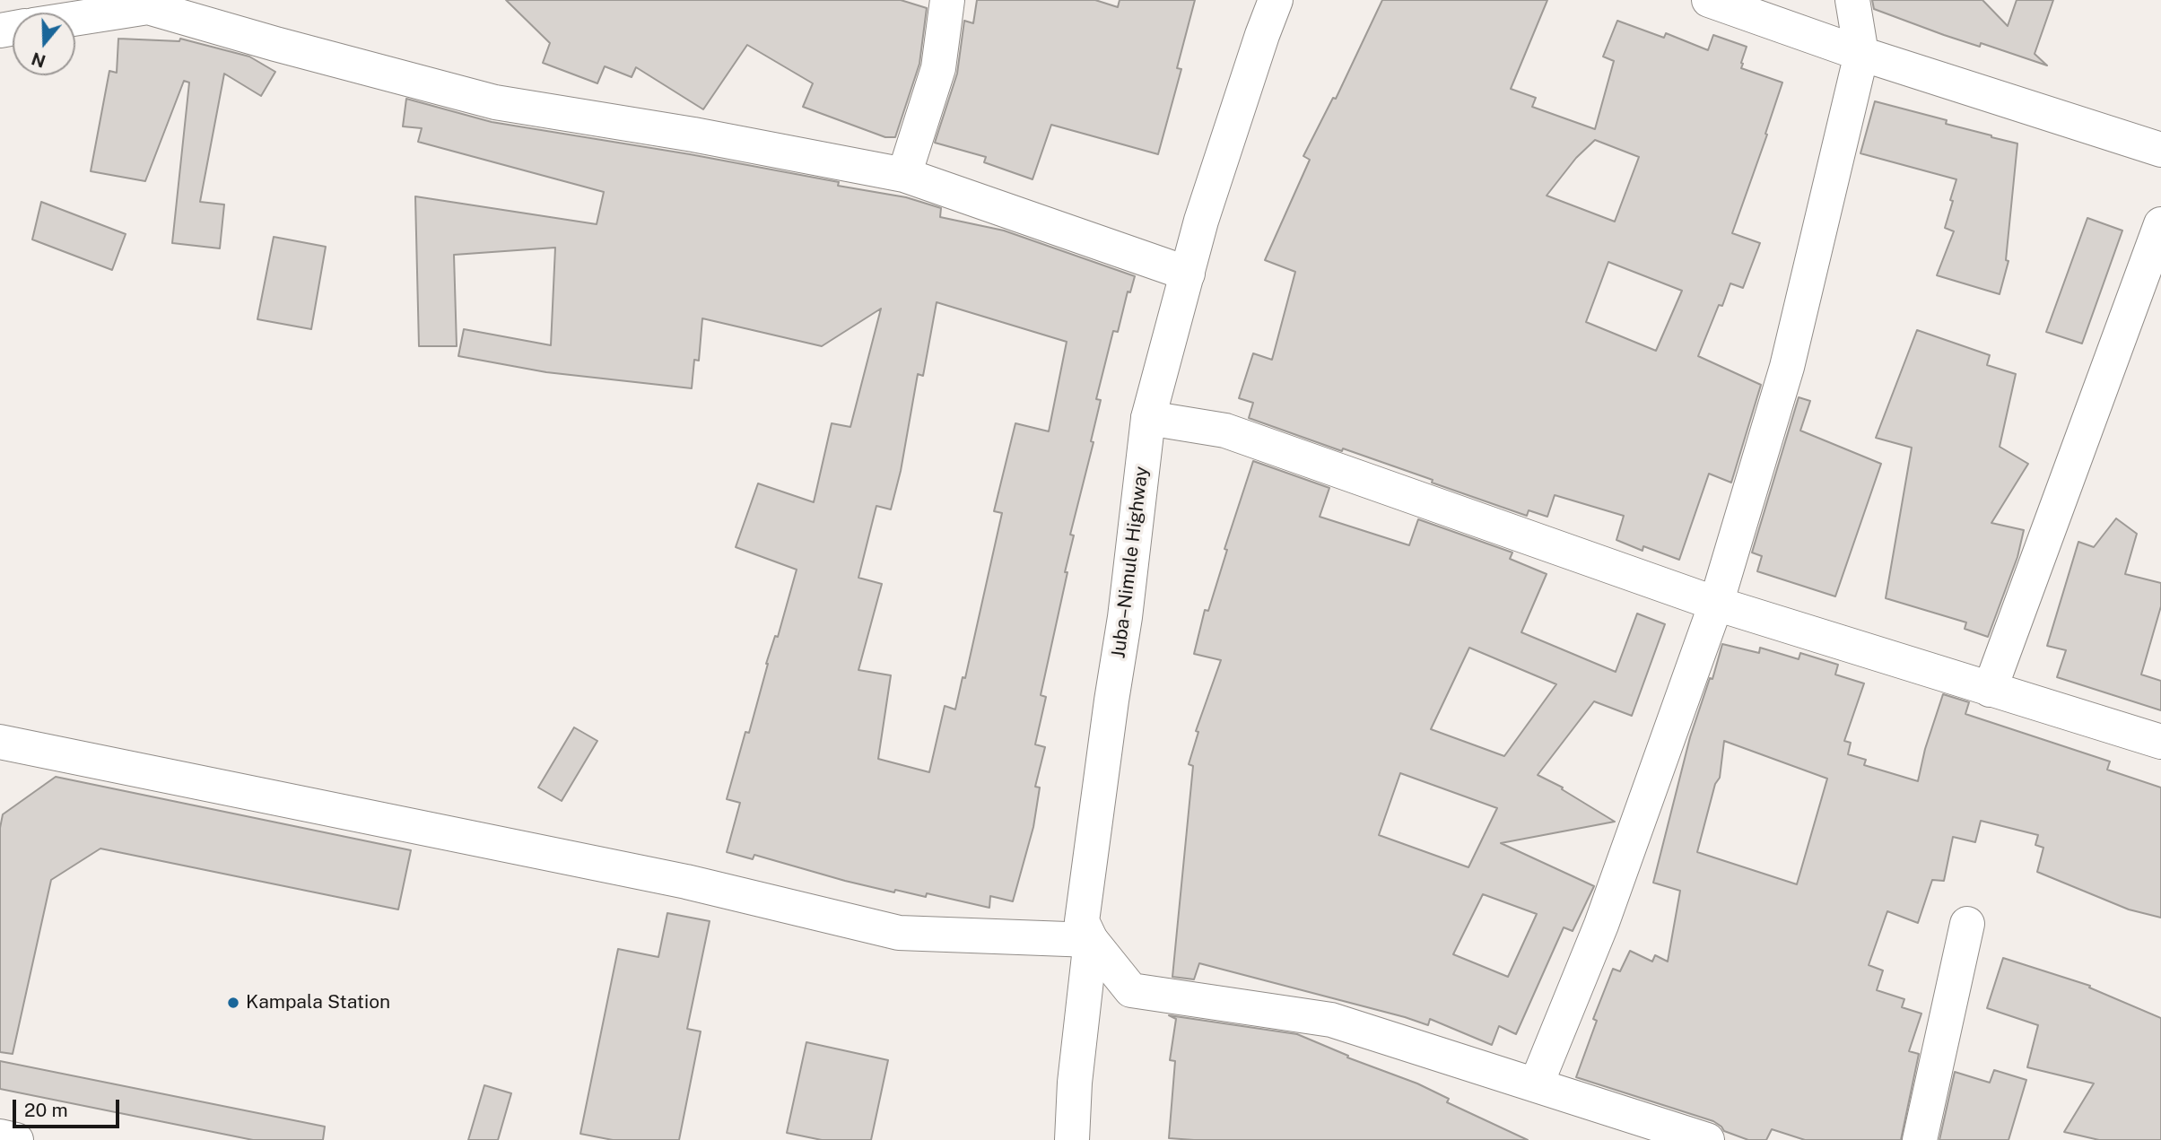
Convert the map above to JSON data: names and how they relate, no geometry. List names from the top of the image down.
{
  "streets": {
    "street": ["Juba–Nimule Highway"]
  },
  "places": ["Kampala Station"],
  "scale_bar": "20 m",
  "north": "bottom"
}
